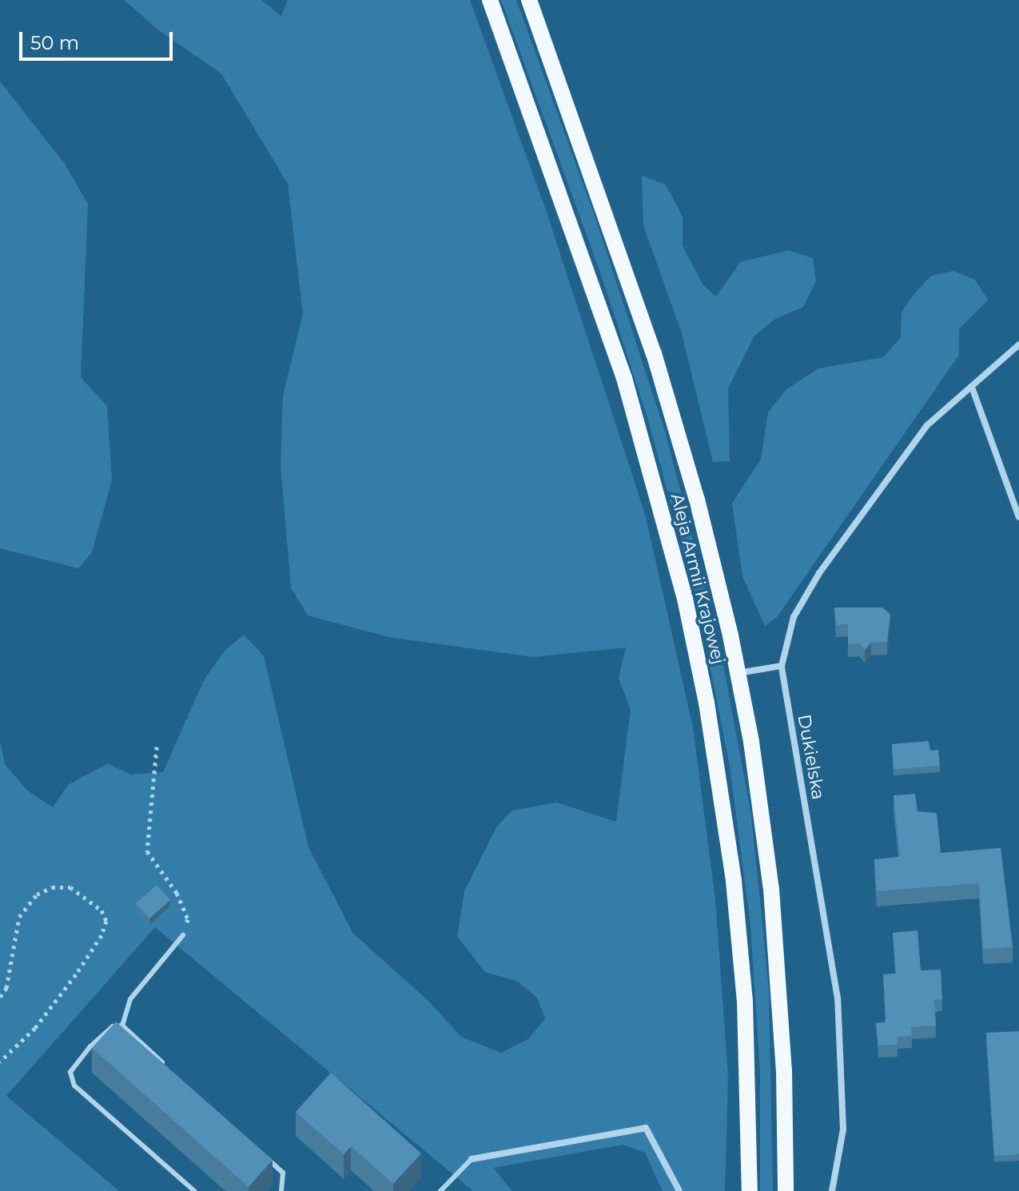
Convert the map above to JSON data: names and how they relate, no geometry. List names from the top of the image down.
{
  "streets": {
    "main road": ["Aleja Armii Krajowej"],
    "street": ["Dukielska"]
  },
  "scale_bar": "50 m"
}
